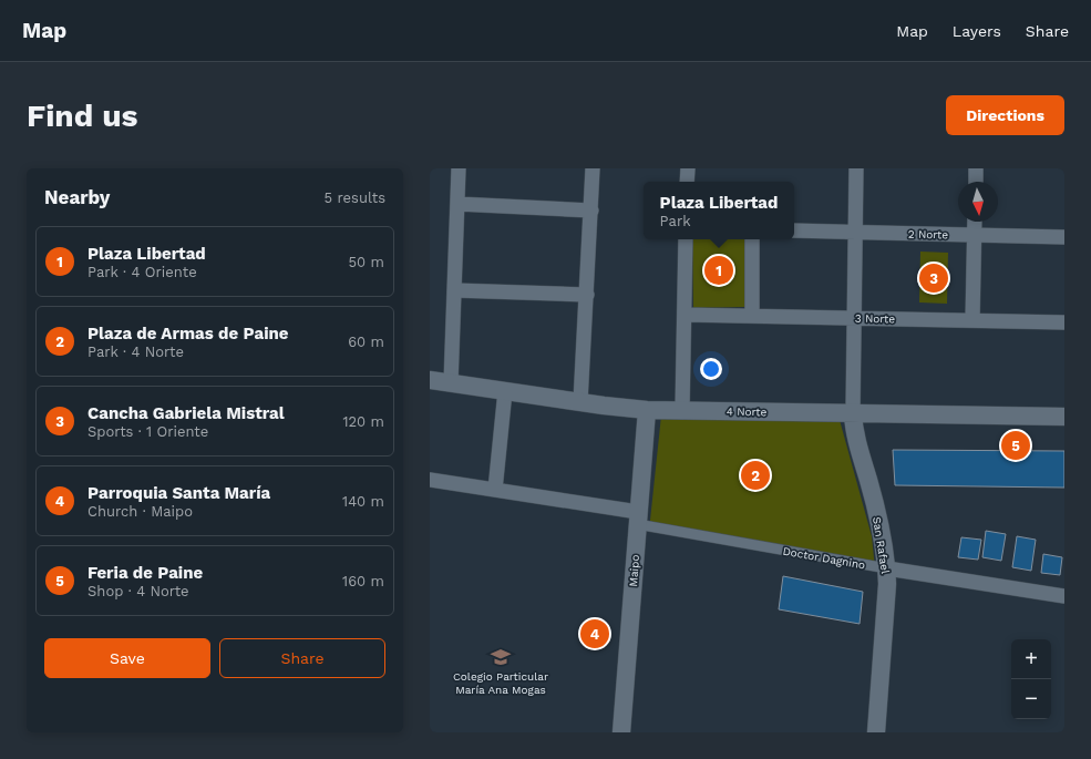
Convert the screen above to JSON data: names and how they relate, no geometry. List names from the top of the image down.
{
  "streets": {
    "street": [
      "2 Norte",
      "3 Norte",
      "4 Norte",
      "San Rafael",
      "Doctor Dagnino",
      "Maipo"
    ]
  },
  "crossings": [
    ["4 Norte", "San Rafael"],
    ["4 Norte", "Maipo"],
    ["San Rafael", "Doctor Dagnino"],
    ["Doctor Dagnino", "Maipo"]
  ],
  "places": {
    "school or university": ["Colegio Particular María Ana Mogas"]
  },
  "north": "bottom",
  "page": {
    "header": "Map",
    "nav": ["Map", "Layers", "Share"],
    "buttons": [
      "Directions",
      ["Save", "Share"]
    ],
    "title": "Find us",
    "heading": ["Nearby", "5 results"],
    "popup": ["Plaza Libertad", "Park"],
    "list": [
      {
        "mark": "1",
        "name": "Plaza Libertad",
        "note": "Park · 4 Oriente",
        "value": "50 m"
      },
      {
        "mark": "2",
        "name": "Plaza de Armas de Paine",
        "note": "Park · 4 Norte",
        "value": "60 m"
      },
      {
        "mark": "3",
        "name": "Cancha Gabriela Mistral",
        "note": "Sports · 1 Oriente",
        "value": "120 m"
      },
      {
        "mark": "4",
        "name": "Parroquia Santa María",
        "note": "Church · Maipo",
        "value": "140 m"
      },
      {
        "mark": "5",
        "name": "Feria de Paine",
        "note": "Shop · 4 Norte",
        "value": "160 m"
      }
    ],
    "pins": [
      "1",
      "3",
      "5",
      "2",
      "4"
    ],
    "map_buttons": ["+", "−"]
  }
}
